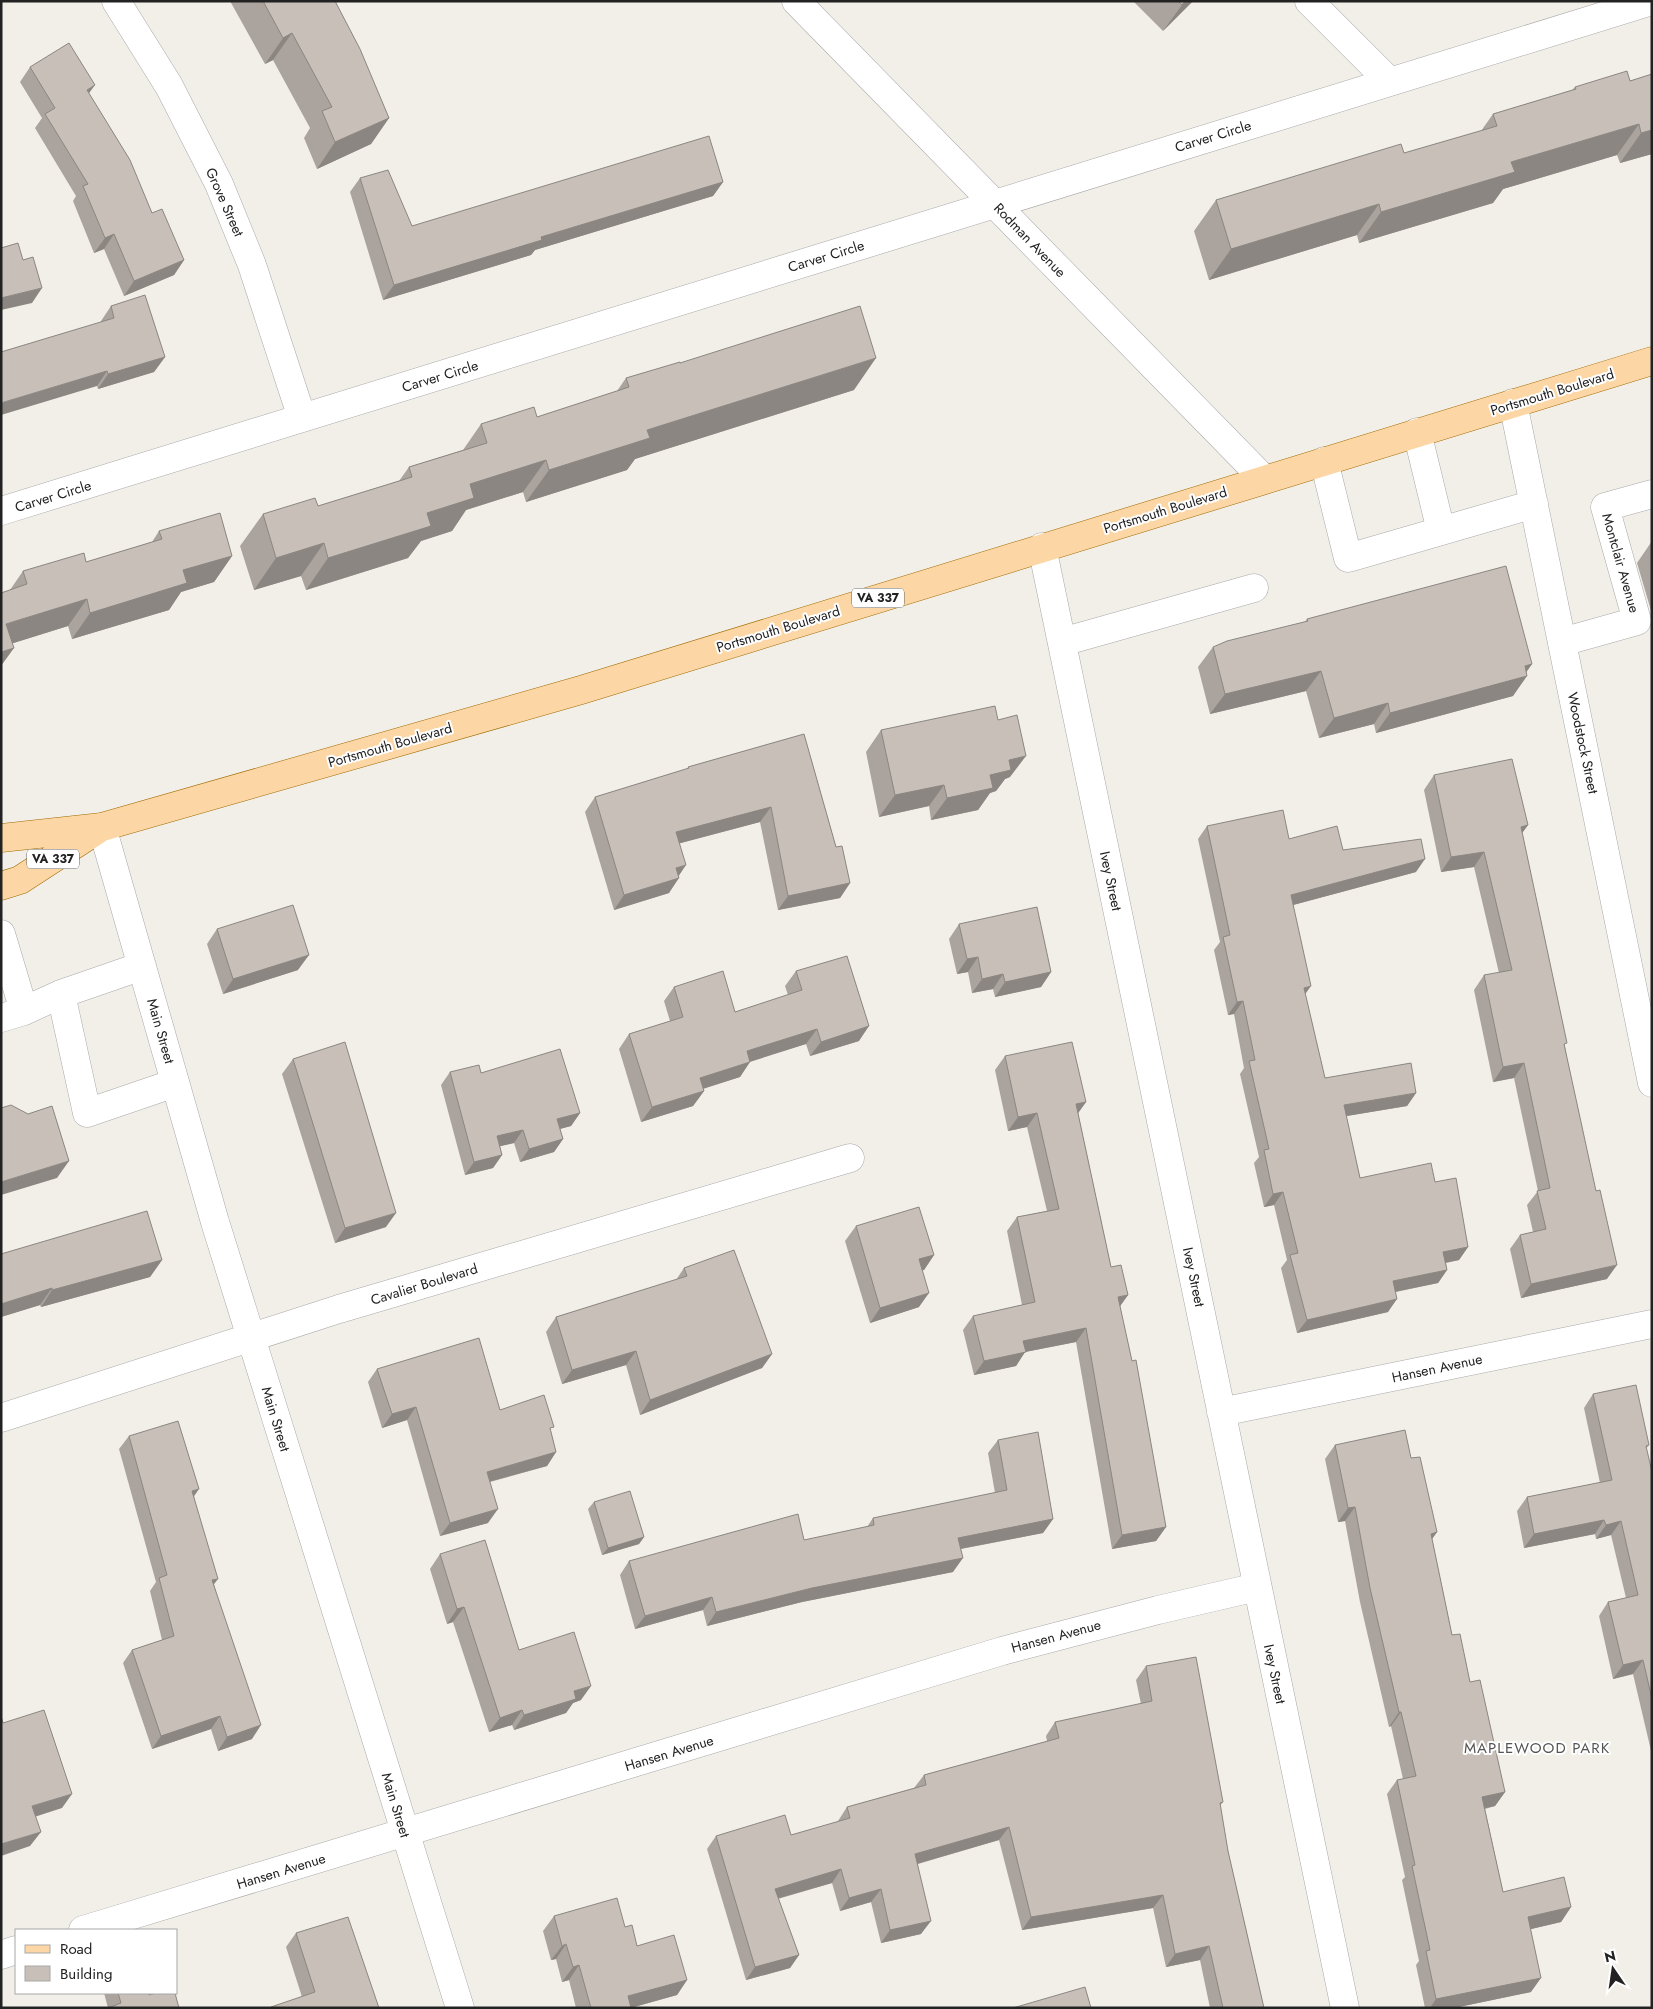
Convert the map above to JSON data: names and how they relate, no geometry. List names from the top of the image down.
{
  "streets": {
    "main road": ["Portsmouth Boulevard", "VA 337"],
    "street": [
      "Carver Circle",
      "Grove Street",
      "Rodman Avenue",
      "Montclair Avenue",
      "Woodstock Street",
      "Ivey Street",
      "Main Street",
      "Cavalier Boulevard",
      "Hansen Avenue"
    ]
  },
  "crossings": [
    ["Carver Circle", "Grove Street"],
    ["Carver Circle", "Rodman Avenue"],
    ["Rodman Avenue", "Portsmouth Boulevard"],
    ["Portsmouth Boulevard", "Woodstock Street"],
    ["Portsmouth Boulevard", "Ivey Street"],
    ["Portsmouth Boulevard", "Main Street"],
    ["Montclair Avenue", "Woodstock Street"],
    ["Ivey Street", "Hansen Avenue"],
    ["Main Street", "Cavalier Boulevard"],
    ["Main Street", "Hansen Avenue"]
  ],
  "districts": ["MAPLEWOOD PARK"],
  "legend": ["Road", "Building"],
  "north": "top"
}
